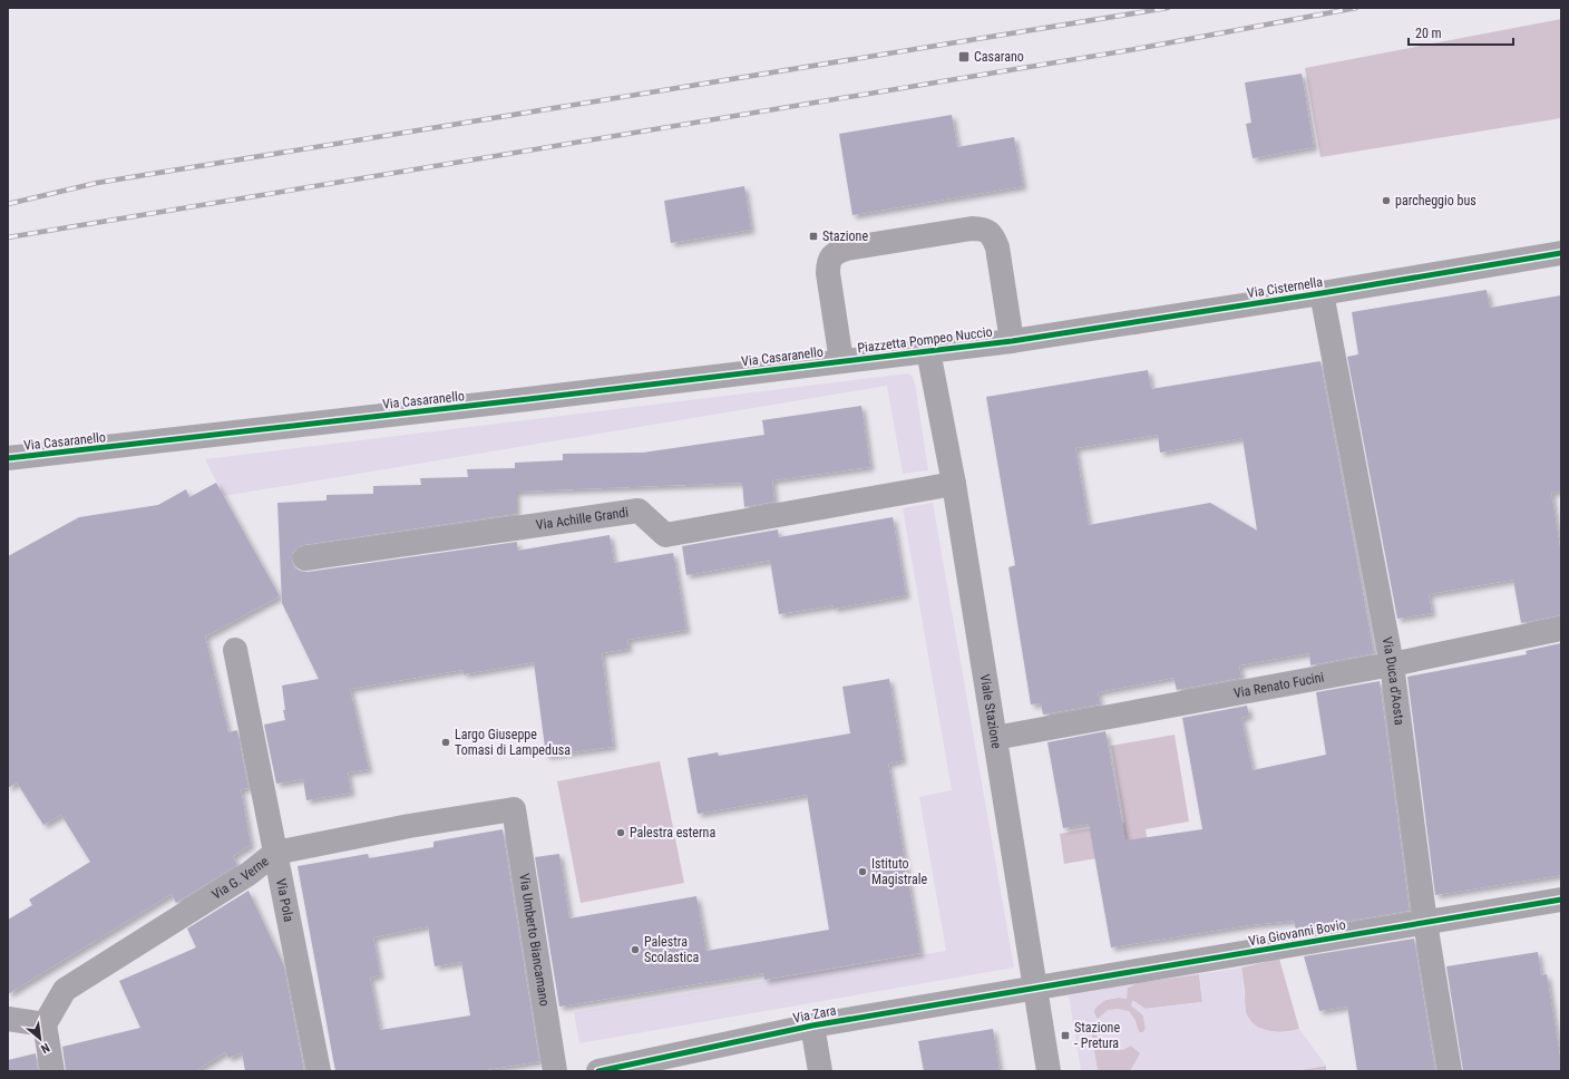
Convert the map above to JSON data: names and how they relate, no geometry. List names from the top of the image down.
{
  "streets": {
    "street": [
      "Via Cisternella",
      "Piazzetta Pompeo Nuccio",
      "Via Casaranello",
      "Via Achille Grandi",
      "Via Duca d'Aosta",
      "Via Renato Fucini",
      "Viale Stazione",
      "Via G. Verne",
      "Via Pola",
      "Via Giovanni Bovio",
      "Via Umberto Biancamano",
      "Via Zara"
    ]
  },
  "crossings": [
    ["Via Cisternella", "Piazzetta Pompeo Nuccio"],
    ["Via Cisternella", "Via Duca d'Aosta"],
    ["Piazzetta Pompeo Nuccio", "Via Casaranello"],
    ["Piazzetta Pompeo Nuccio", "Viale Stazione"],
    ["Via Achille Grandi", "Viale Stazione"],
    ["Via Duca d'Aosta", "Via Renato Fucini"],
    ["Via Duca d'Aosta", "Via Giovanni Bovio"],
    ["Via Renato Fucini", "Viale Stazione"],
    ["Viale Stazione", "Via Giovanni Bovio"],
    ["Viale Stazione", "Via Zara"],
    ["Via G. Verne", "Via Pola"],
    ["Via G. Verne", "Via Umberto Biancamano"],
    ["Via Giovanni Bovio", "Via Zara"]
  ],
  "places": {
    "transit": ["Casarano", "Stazione", "Stazione - Pretura"],
    "other": [
      "parcheggio bus",
      "Largo Giuseppe Tomasi di Lampedusa",
      "Palestra esterna",
      "Istituto Magistrale",
      "Palestra Scolastica"
    ]
  },
  "scale_bar": "20 m",
  "north": "bottom right"
}
